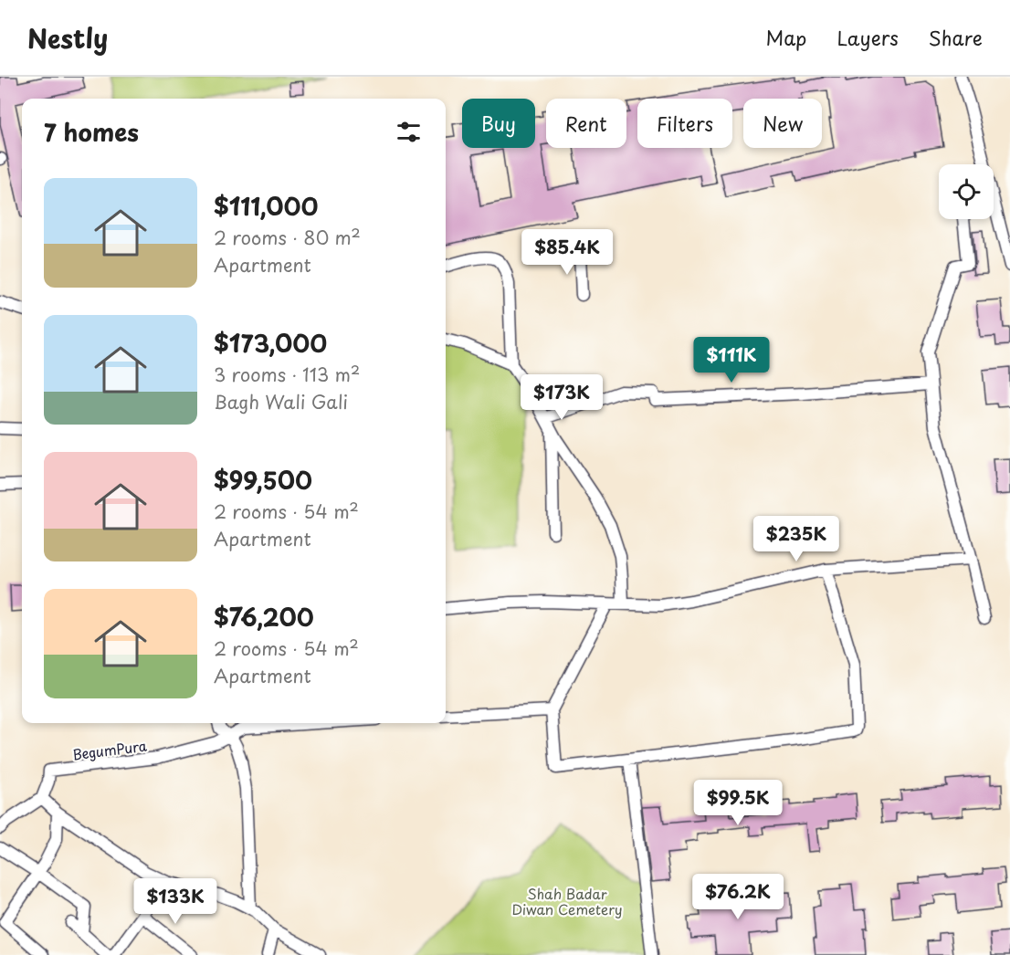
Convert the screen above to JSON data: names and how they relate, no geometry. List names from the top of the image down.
{
  "streets": {
    "street": ["BegumPura"]
  },
  "parks": ["Shah Badar Diwan Cemetery"],
  "page": {
    "header": "Nestly",
    "nav": ["Map", "Layers", "Share"],
    "chip": [
      "Buy",
      "Rent",
      "Filters",
      "New"
    ],
    "heading": "7 homes",
    "list": [
      {
        "name": "$111,000",
        "note": "2 rooms · 80 m² · Apartment"
      },
      {
        "name": "$173,000",
        "note": "3 rooms · 113 m² · Bagh Wali Gali"
      },
      {
        "name": "$99,500",
        "note": "2 rooms · 54 m² · Apartment"
      },
      {
        "name": "$76,200",
        "note": "2 rooms · 54 m² · Apartment"
      }
    ],
    "price": [
      "$85.4K",
      "$111K",
      "$173K",
      "$235K",
      "$99.5K",
      "$76.2K",
      "$133K"
    ]
  }
}
